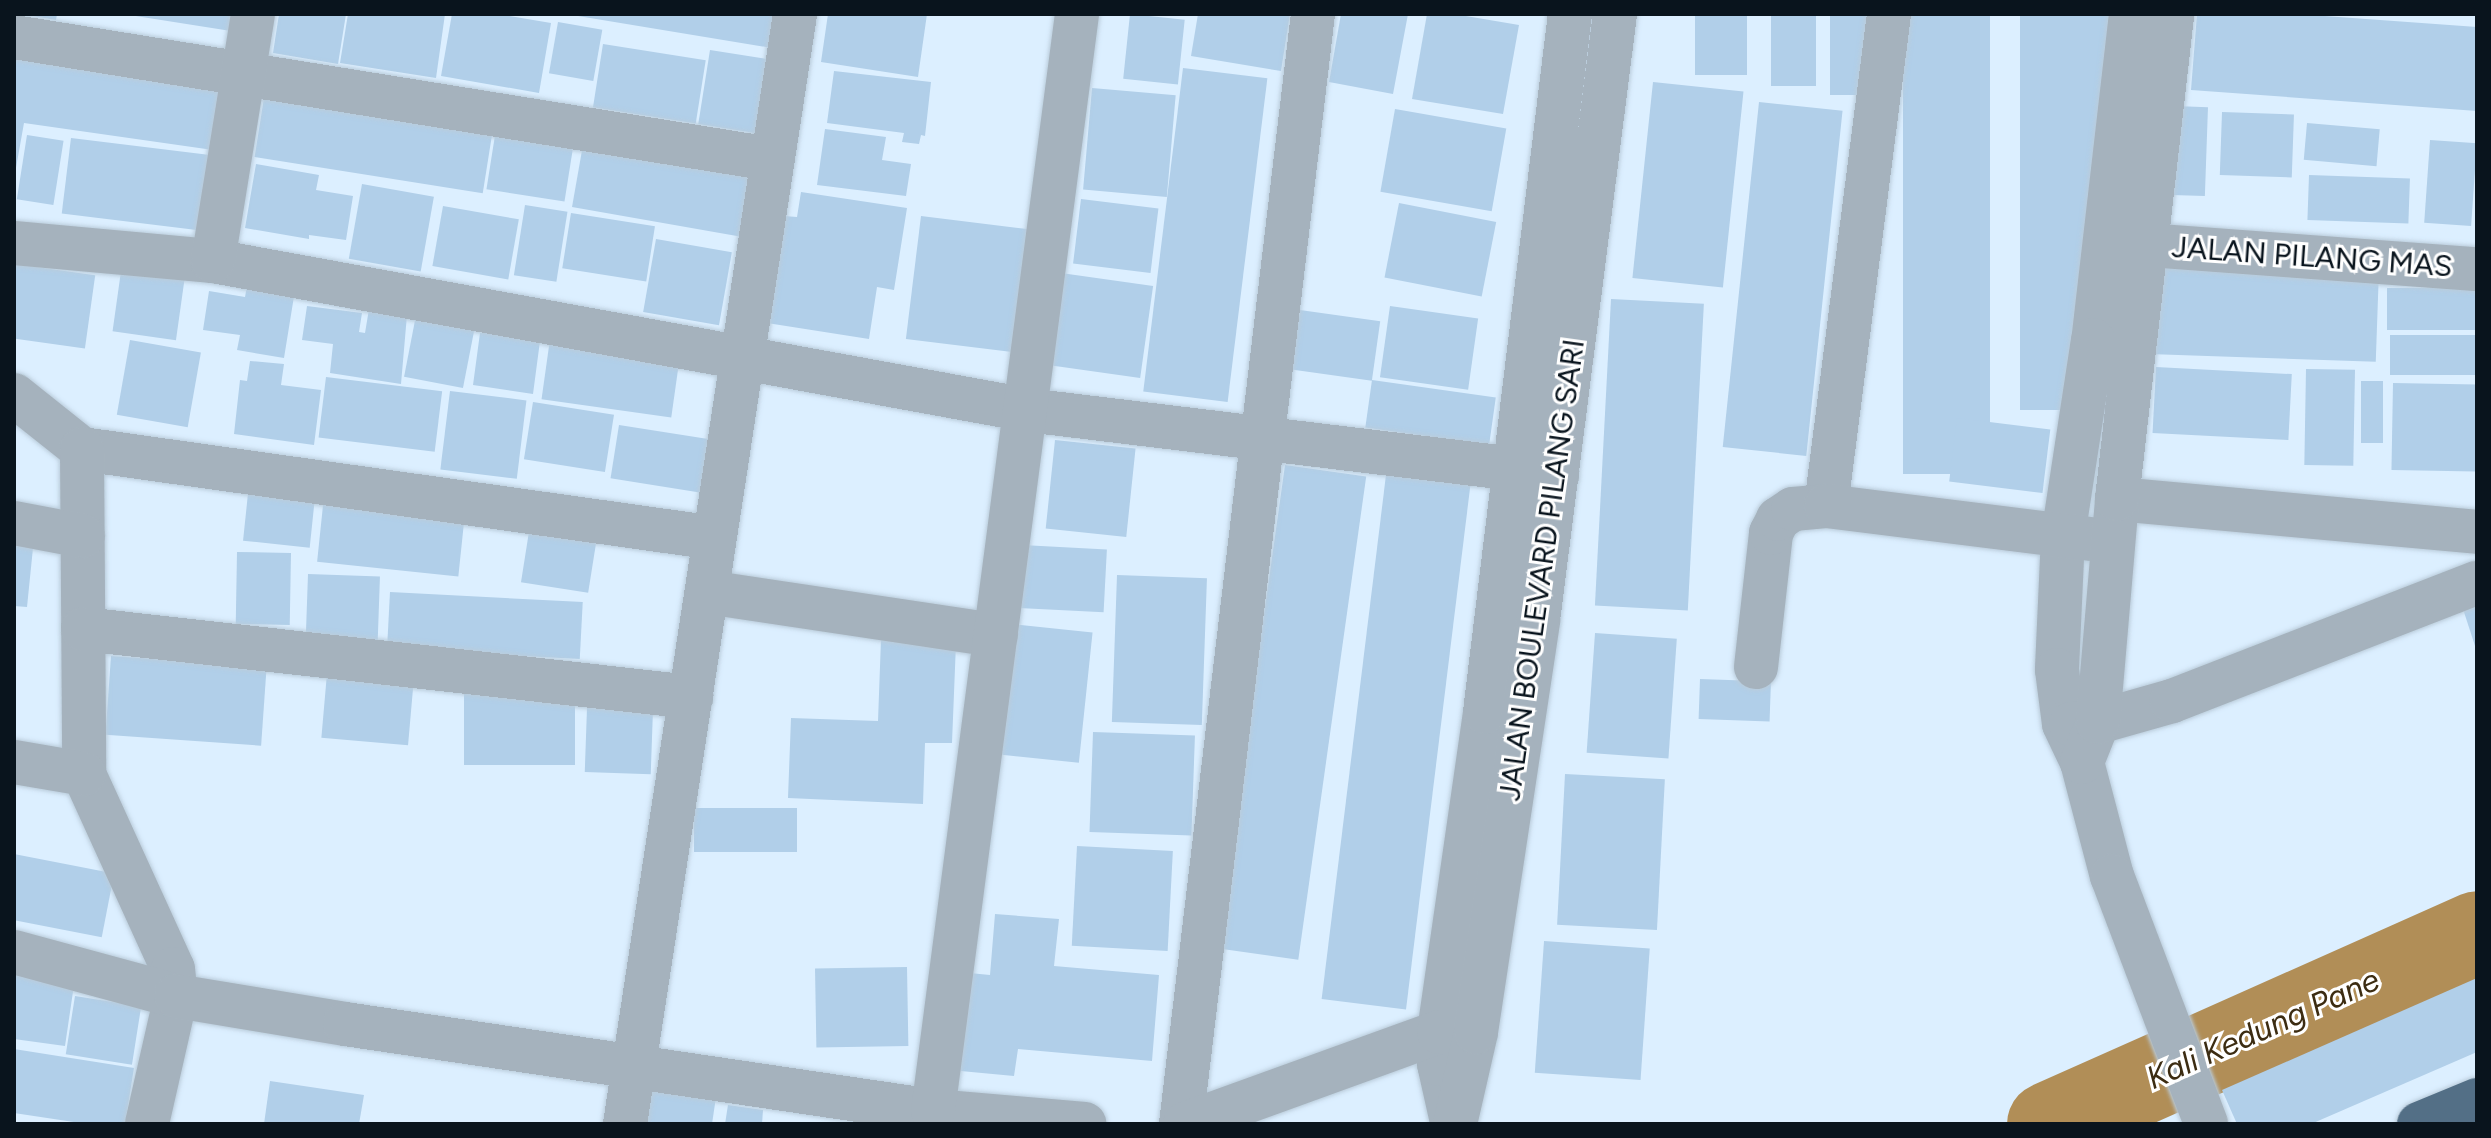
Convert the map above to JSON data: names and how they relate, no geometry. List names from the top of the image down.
{
  "streets": {
    "street": ["JALAN PILANG MAS", "JALAN BOULEVARD PILANG SARI"]
  },
  "water": ["Kali Kedung Pane"]
}
